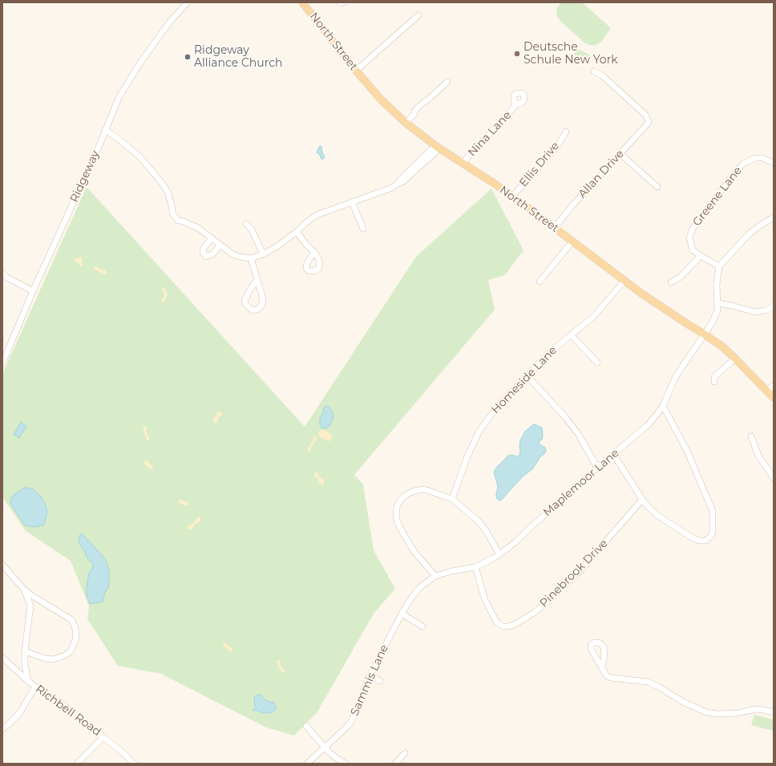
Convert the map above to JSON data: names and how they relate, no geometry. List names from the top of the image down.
{
  "streets": {
    "main road": ["North Street"],
    "street": [
      "Nina Lane",
      "Ellis Drive",
      "Allan Drive",
      "Ridgeway",
      "Greene Lane",
      "Homeside Lane",
      "Maplemoor Lane",
      "Pinebrook Drive",
      "Sammis Lane",
      "Richbell Road"
    ]
  },
  "crossings": [
    ["North Street", "Nina Lane"],
    ["North Street", "Ellis Drive"],
    ["North Street", "Allan Drive"],
    ["North Street", "Homeside Lane"],
    ["North Street", "Maplemoor Lane"],
    ["Greene Lane", "Maplemoor Lane"],
    ["Maplemoor Lane", "Pinebrook Drive"],
    ["Maplemoor Lane", "Sammis Lane"]
  ],
  "places": ["Deutsche Schule New York", "Ridgeway Alliance Church"]
}
